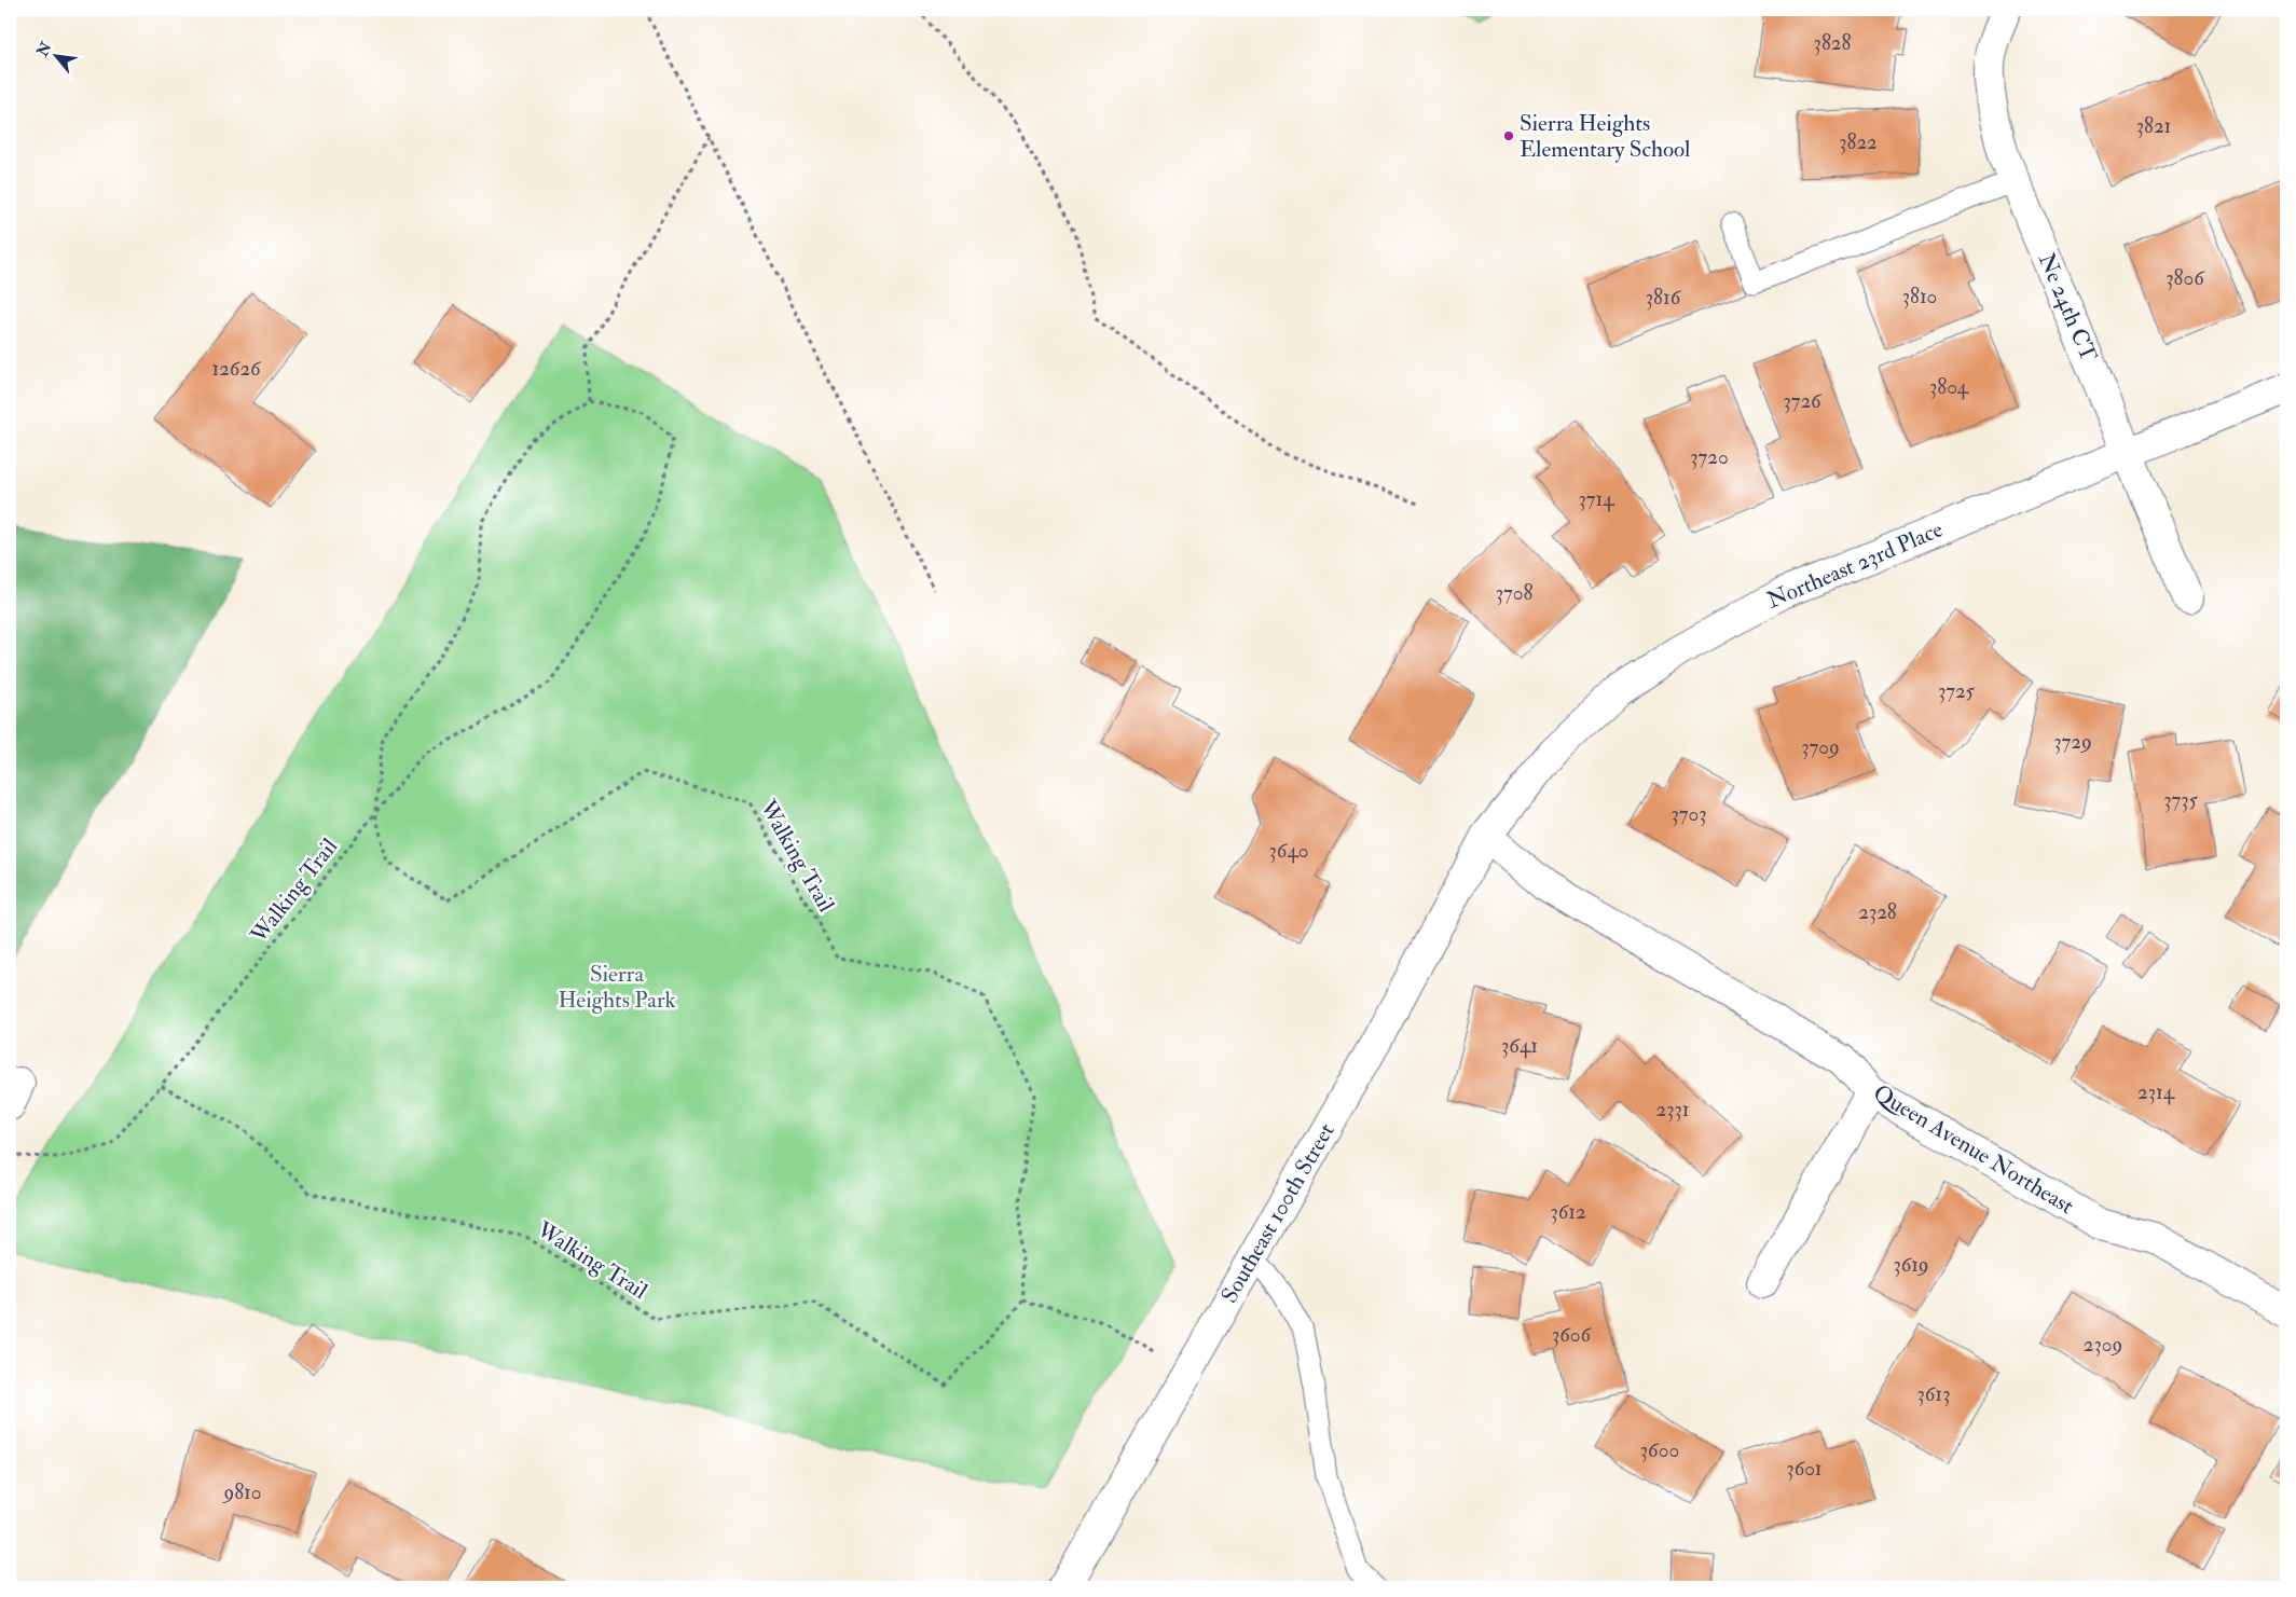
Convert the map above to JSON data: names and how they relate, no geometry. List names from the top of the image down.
{
  "streets": {
    "street": [
      "Ne 24th CT",
      "Northeast 23rd Place",
      "Queen Avenue Northeast",
      "Southeast 100th Street"
    ],
    "path": ["Walking Trail"]
  },
  "crossings": [
    ["Ne 24th CT", "Northeast 23rd Place"],
    ["Northeast 23rd Place", "Queen Avenue Northeast"],
    ["Northeast 23rd Place", "Southeast 100th Street"],
    ["Queen Avenue Northeast", "Southeast 100th Street"]
  ],
  "parks": ["Sierra Heights Park"],
  "places": ["Sierra Heights Elementary School"],
  "house_numbers": [
    "3828",
    "3821",
    "3822",
    "3806",
    "3810",
    "3816",
    "12626",
    "3804",
    "3726",
    "3720",
    "3714",
    "3708",
    "3725",
    "3729",
    "3709",
    "3735",
    "3703",
    "3640",
    "2328",
    "3641",
    "2314",
    "2331",
    "3612",
    "3619",
    "3606",
    "2309",
    "3613",
    "3600",
    "3601",
    "9810"
  ],
  "north": "top left"
}
